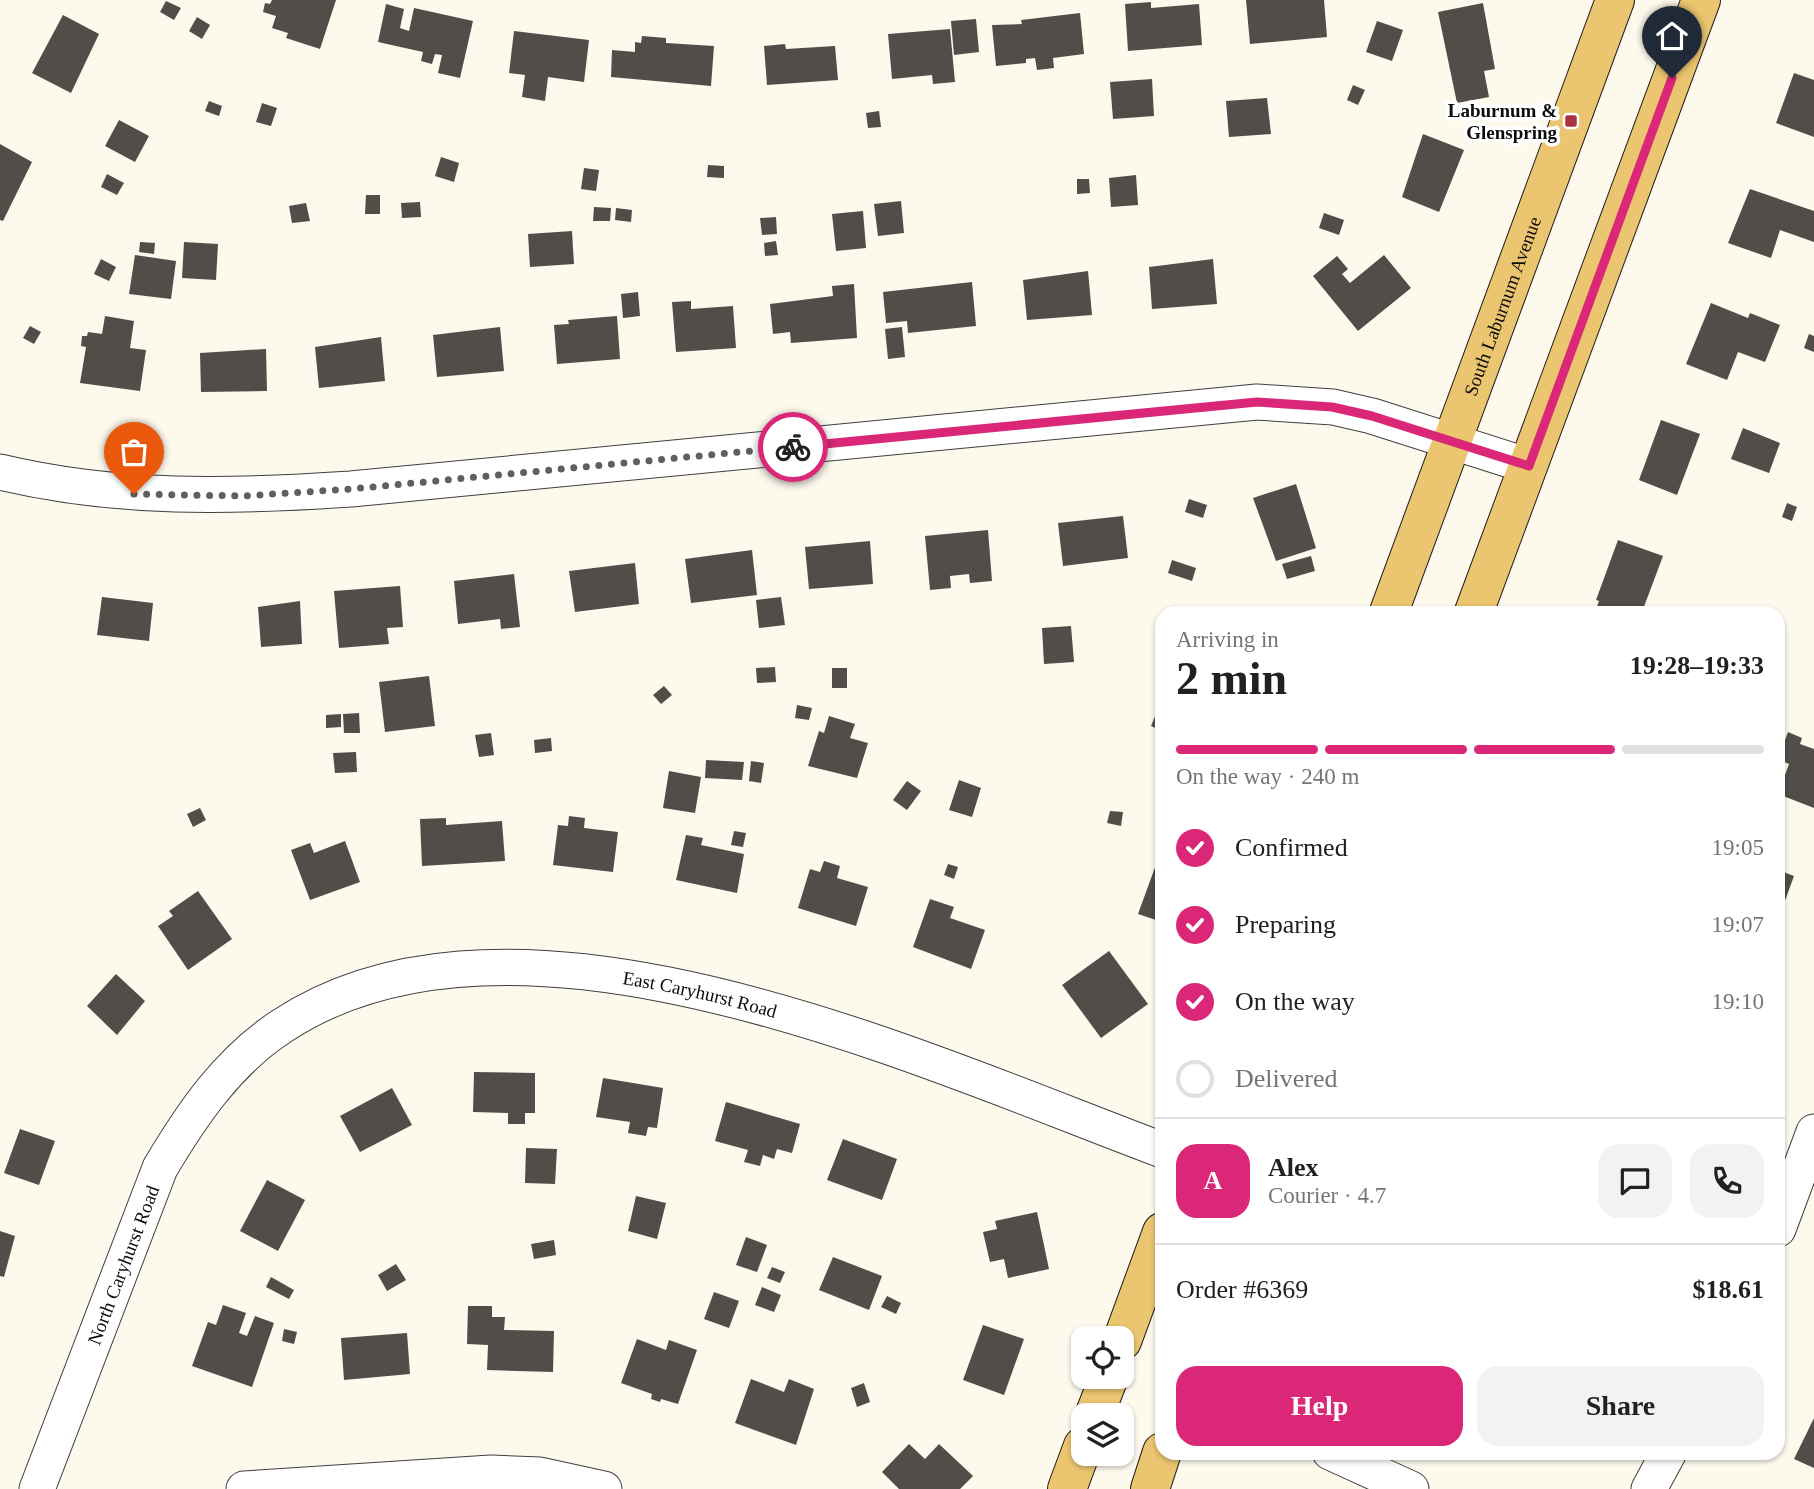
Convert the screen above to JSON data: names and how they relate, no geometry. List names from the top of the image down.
{
  "streets": {
    "main road": ["South Laburnum Avenue"],
    "street": ["East Caryhurst Road", "North Caryhurst Road"]
  },
  "crossings": [
    ["East Caryhurst Road", "North Caryhurst Road"]
  ],
  "places": {
    "transit": ["Laburnum & Glenspring"]
  },
  "page": {
    "heading": ["2 min", "Arriving in", "19:28–19:33"],
    "panel": [
      "Alex",
      "Courier · 4.7",
      "Order #6369",
      "$18.61"
    ],
    "bar": "On the way · 240 m",
    "list": [
      ["Confirmed", "19:05"],
      ["Preparing", "19:07"],
      ["On the way", "19:10"],
      "Delivered"
    ],
    "round": "A",
    "buttons": ["Help", "Share"]
  }
}
